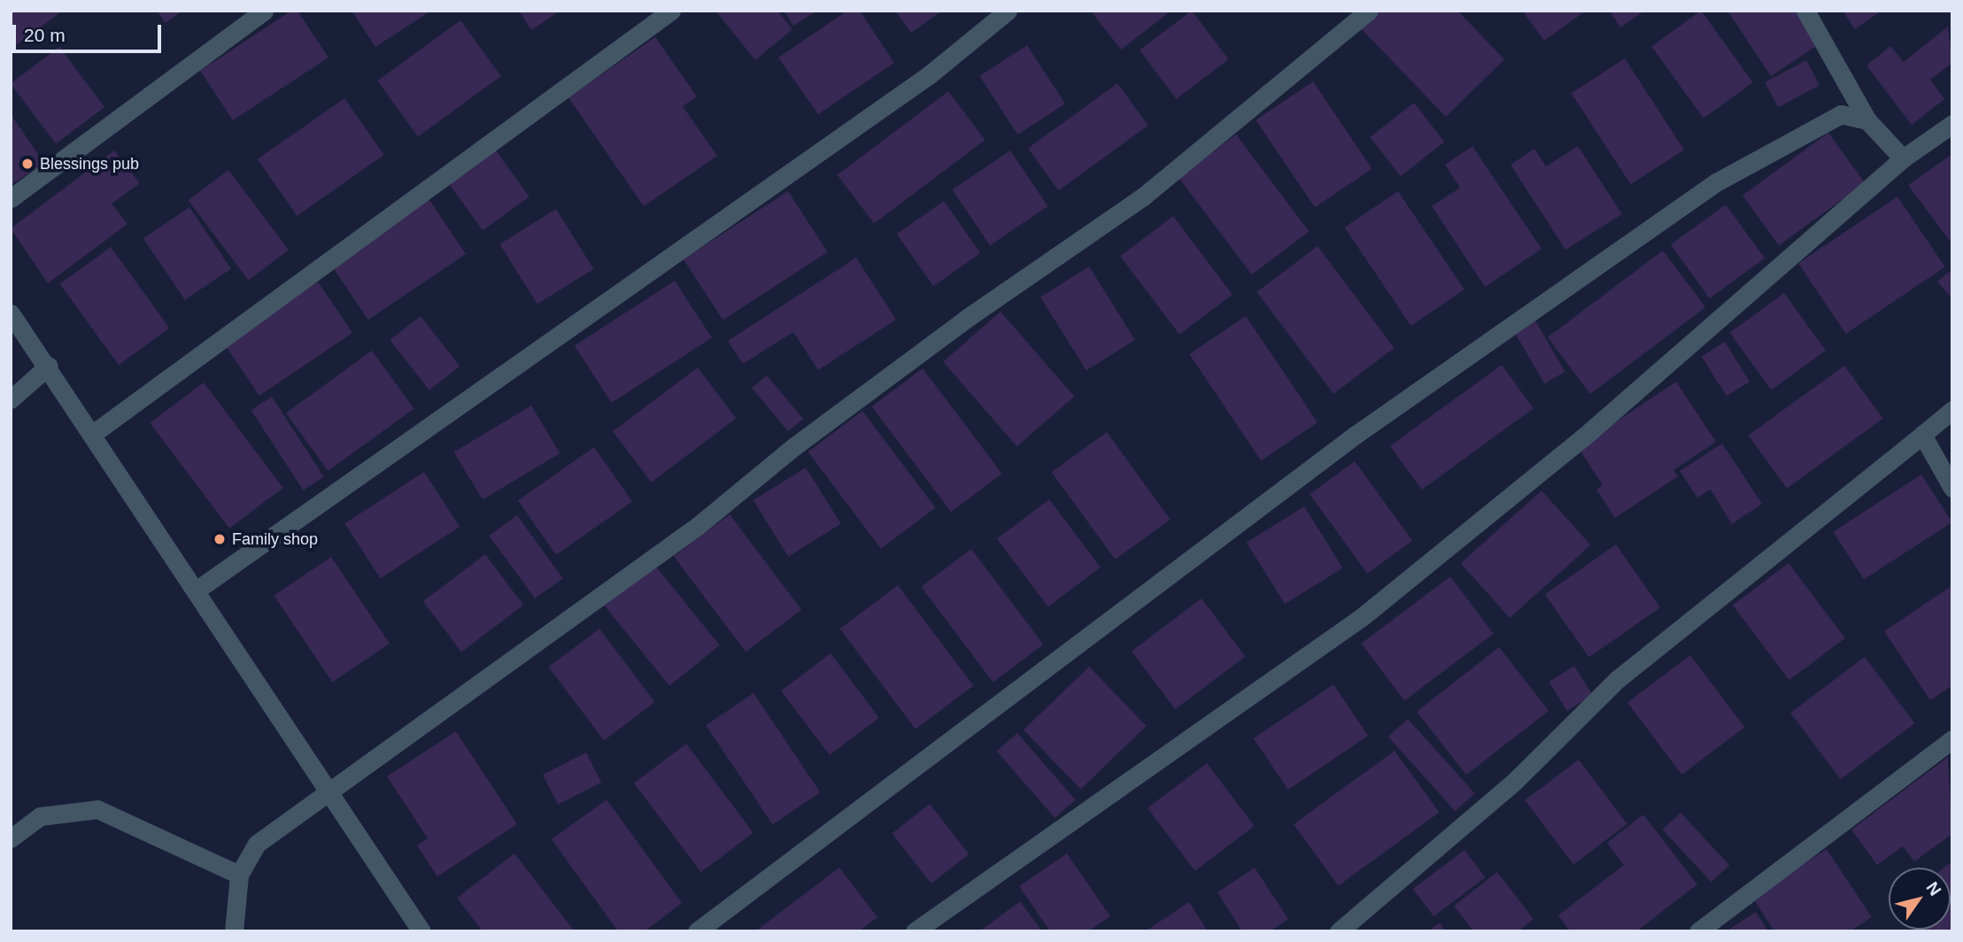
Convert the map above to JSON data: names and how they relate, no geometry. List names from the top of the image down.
{
  "places": ["Blessings pub", "Family shop"],
  "scale_bar": "20 m",
  "north": "top right"
}
